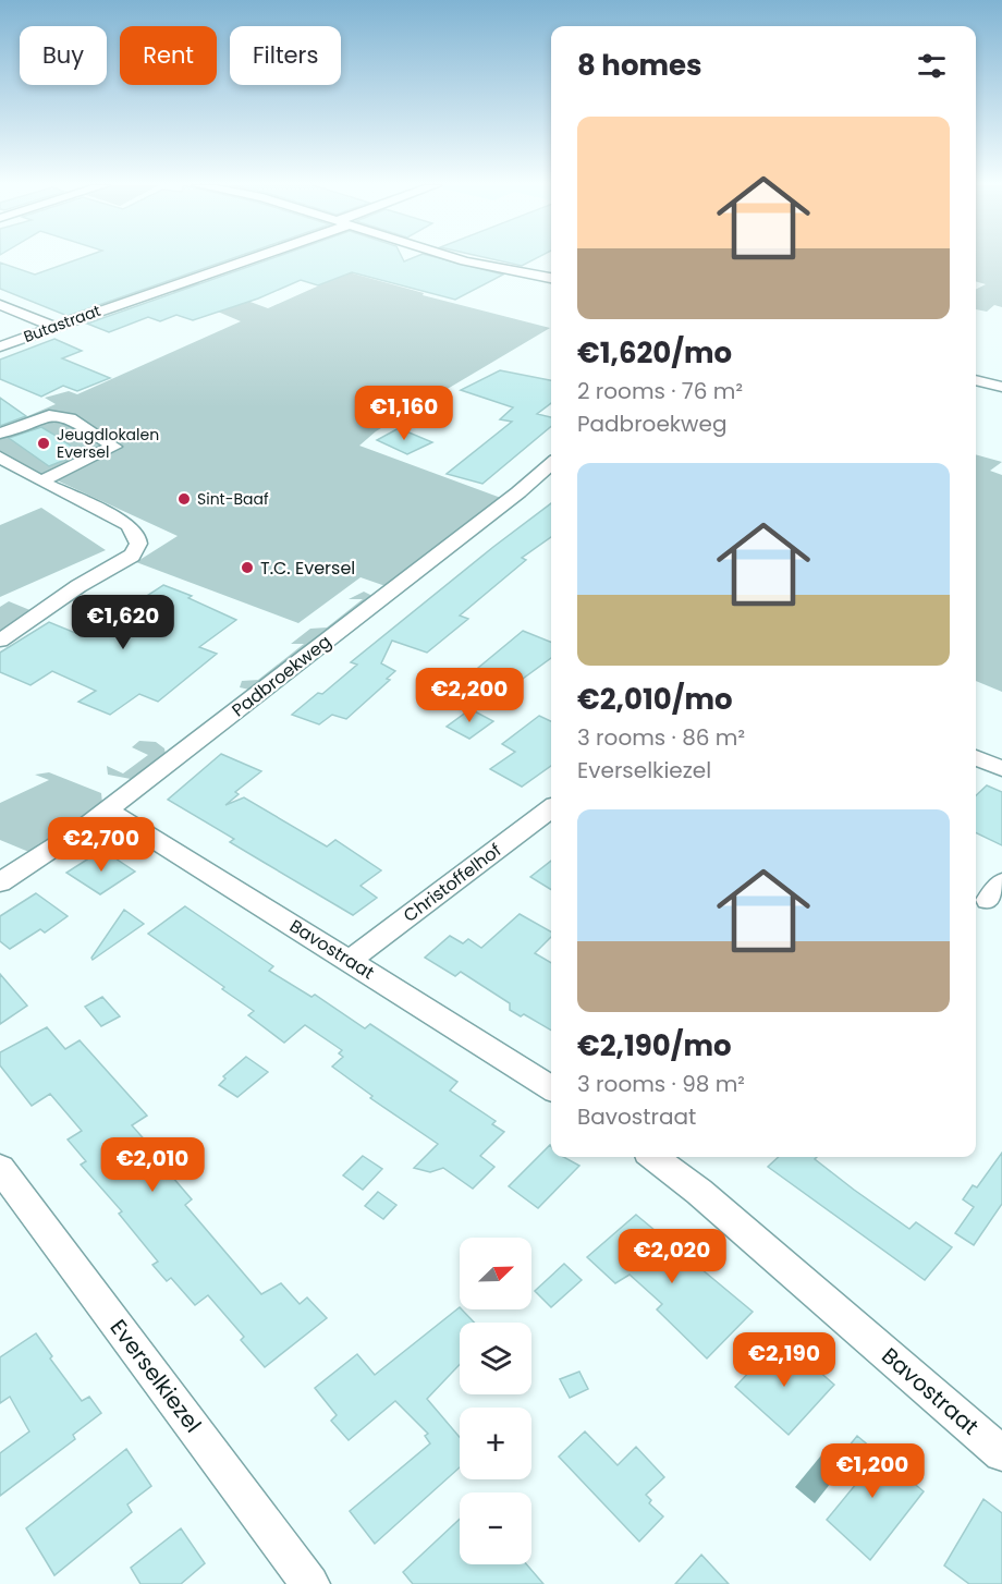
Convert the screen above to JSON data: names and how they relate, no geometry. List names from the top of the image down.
{
  "streets": {
    "street": [
      "Butastraat",
      "Padbroekweg",
      "Christoffelhof",
      "Bavostraat",
      "Everselkiezel"
    ]
  },
  "crossings": [
    ["Padbroekweg", "Bavostraat"],
    ["Christoffelhof", "Bavostraat"]
  ],
  "places": ["Jeugdlokalen Eversel", "Sint-Baaf", "T.C. Eversel"],
  "north": "top right",
  "page": {
    "chip": ["Buy", "Rent", "Filters"],
    "heading": "8 homes",
    "list": [
      {
        "name": "€1,620/mo",
        "note": "2 rooms · 76 m² · Padbroekweg"
      },
      {
        "name": "€2,010/mo",
        "note": "3 rooms · 86 m² · Everselkiezel"
      },
      {
        "name": "€2,190/mo",
        "note": "3 rooms · 98 m² · Bavostraat"
      }
    ],
    "price": [
      "€1,160",
      "€1,620",
      "€2,200",
      "€2,700",
      "€2,010",
      "€2,020",
      "€2,190",
      "€1,200"
    ],
    "map_buttons": ["+", "−"]
  }
}
